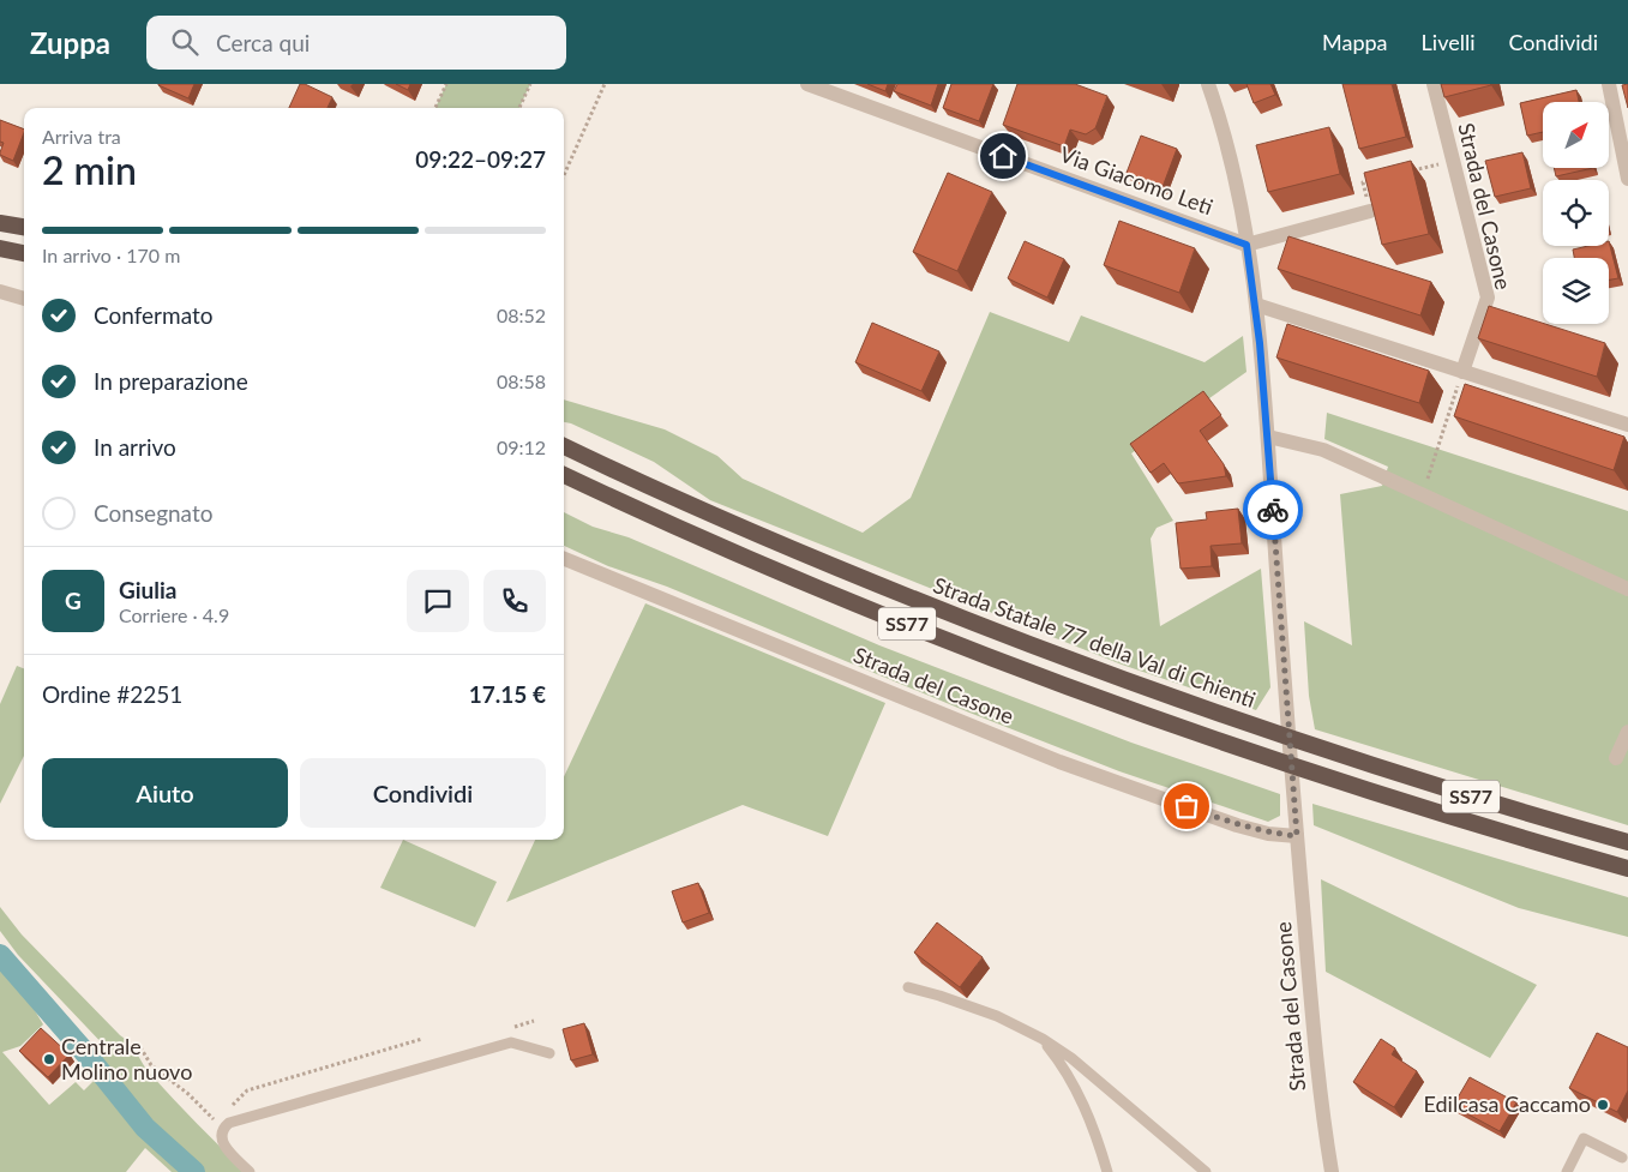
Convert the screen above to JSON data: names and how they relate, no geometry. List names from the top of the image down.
{
  "streets": {
    "highway": ["SS77", "Strada Statale 77 della Val di Chienti"],
    "street": ["Via Giacomo Leti", "Strada del Casone"]
  },
  "crossings": [
    ["Via Giacomo Leti", "Strada del Casone"]
  ],
  "places": ["Centrale Molino nuovo", "Edilcasa Caccamo"],
  "north": "top right",
  "page": {
    "header": "Zuppa",
    "search": "Cerca qui",
    "nav": ["Mappa", "Livelli", "Condividi"],
    "heading": ["2 min", "Arriva tra", "09:22–09:27"],
    "panel": [
      "Giulia",
      "Corriere · 4.9",
      "Ordine #2251",
      "17.15 €"
    ],
    "bar": "In arrivo · 170 m",
    "list": [
      ["Confermato", "08:52"],
      ["In preparazione", "08:58"],
      ["In arrivo", "09:12"],
      "Consegnato"
    ],
    "round": "G",
    "buttons": ["Aiuto", "Condividi"]
  }
}
